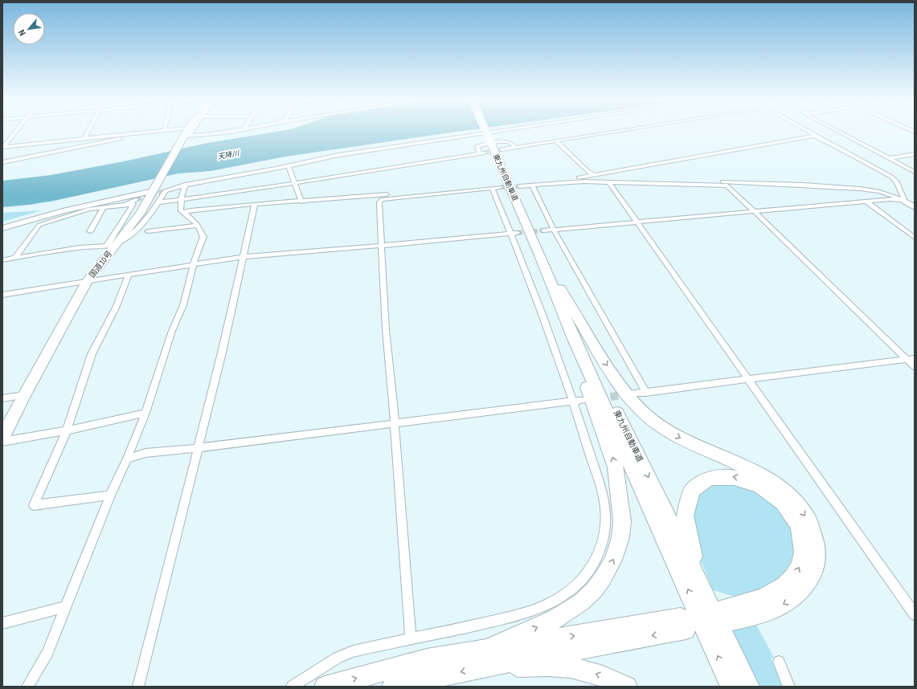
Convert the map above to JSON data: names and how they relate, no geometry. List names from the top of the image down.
{
  "streets": {
    "highway": ["東九州自動車道", "国道10号"]
  },
  "water": ["天降川"],
  "north": "bottom left"
}
